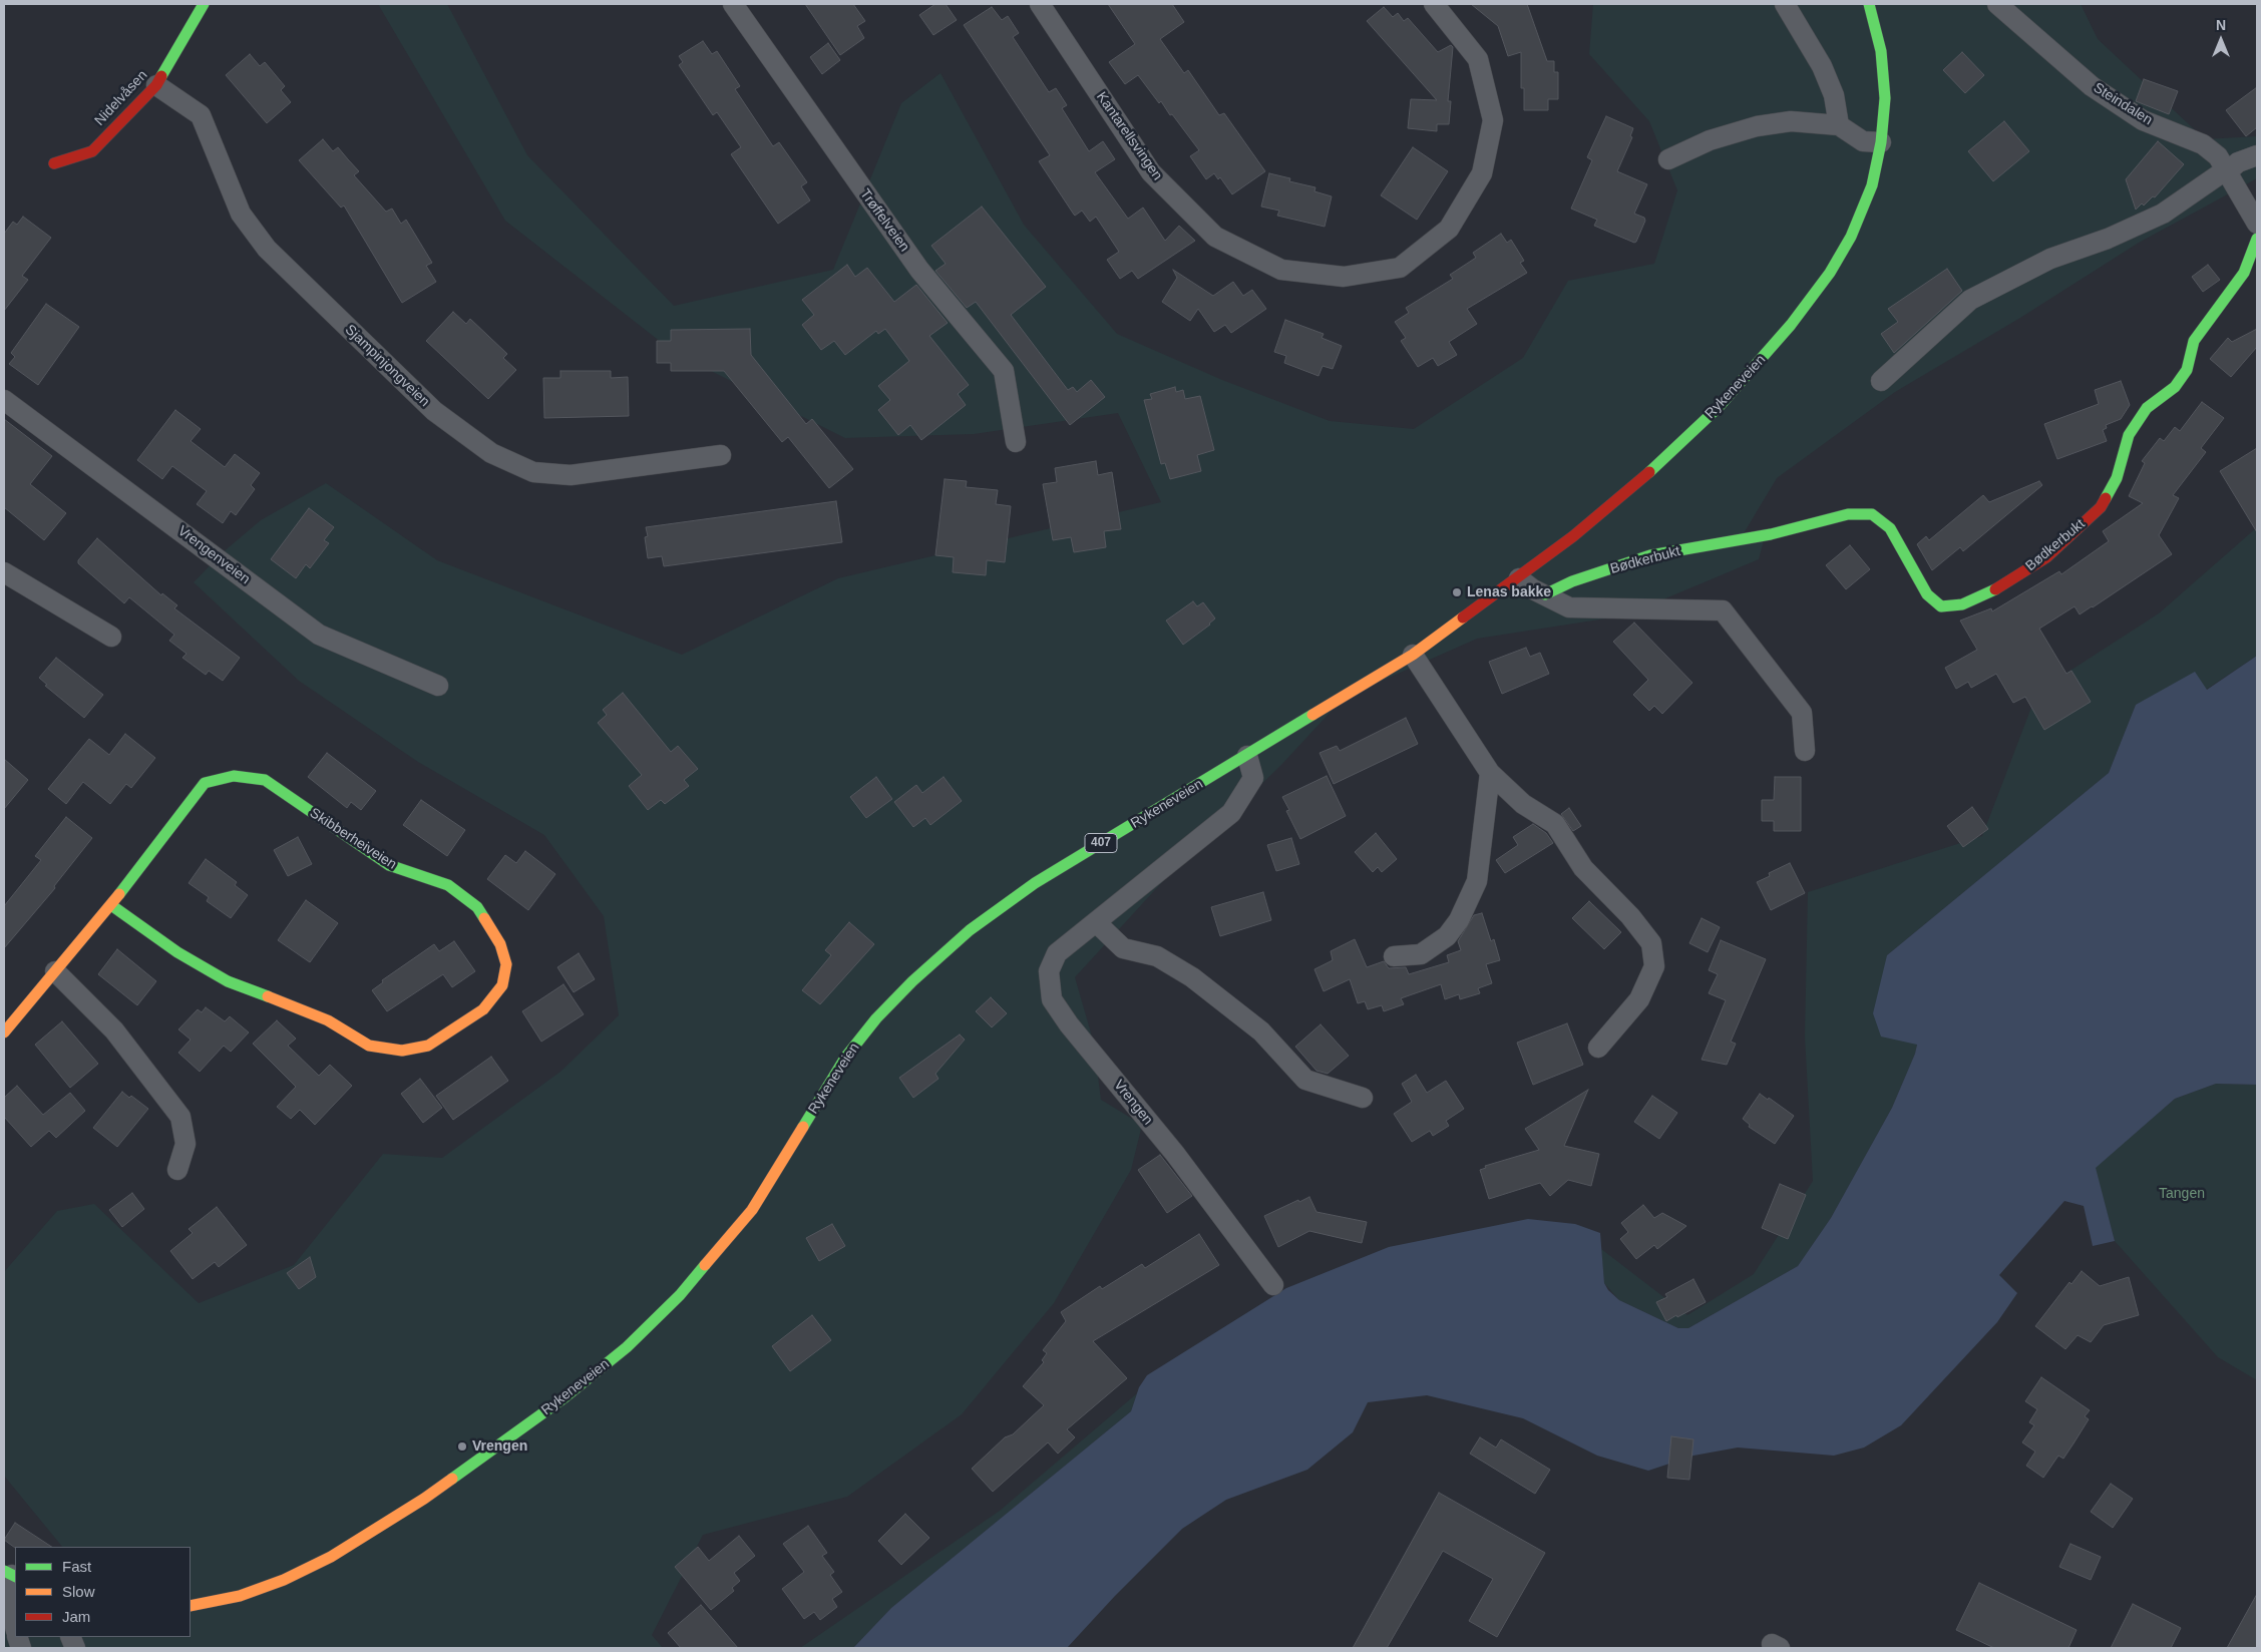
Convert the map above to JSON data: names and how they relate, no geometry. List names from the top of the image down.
{
  "streets": {
    "main road": [
      "Nidelvåsen",
      "Rykeneveien",
      "Bødkerbukt",
      "Skibberheiveien",
      "407"
    ],
    "street": [
      "Steindalen",
      "Kantarellsvingen",
      "Trøffelveien",
      "Sjampinjongveien",
      "Vrengenveien",
      "Vrengen"
    ]
  },
  "crossings": [
    ["Nidelvåsen", "Sjampinjongveien"],
    ["Rykeneveien", "Vrengen"]
  ],
  "parks": ["Tangen"],
  "places": ["Lenas bakke", "Vrengen"],
  "legend": ["Fast", "Slow", "Jam"],
  "north": "top"
}
